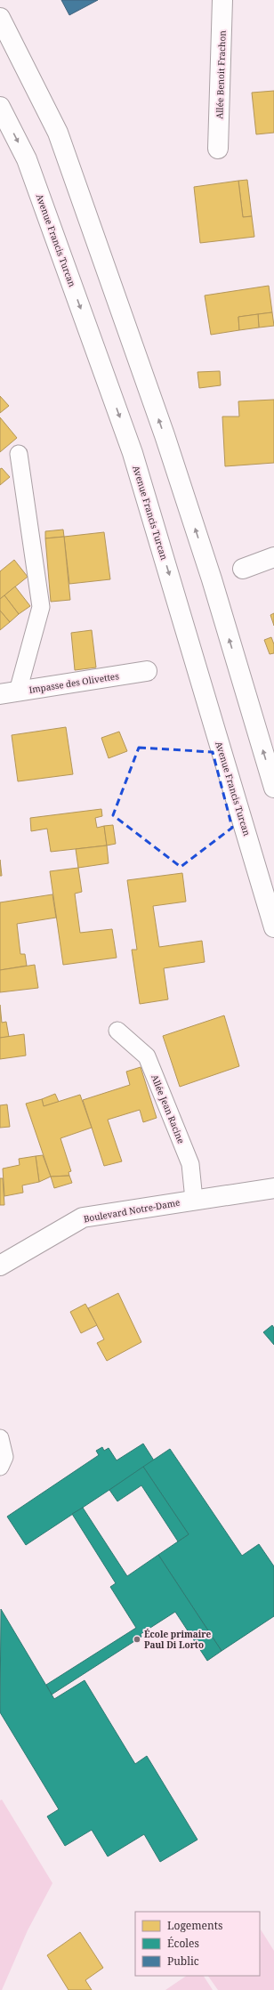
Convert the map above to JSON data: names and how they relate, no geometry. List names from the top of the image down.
{
  "streets": {
    "main road": [
      "Allée Benoit Frachon",
      "Avenue Francis Turcan",
      "Impasse des Olivettes",
      "Boulevard Notre-Dame"
    ],
    "lane": ["Allée Jean Racine"]
  },
  "crossings": [
    ["Allée Jean Racine", "Boulevard Notre-Dame"]
  ],
  "places": ["École primaire Paul Di Lorto"],
  "legend": ["Logements", "Écoles", "Public"]
}
